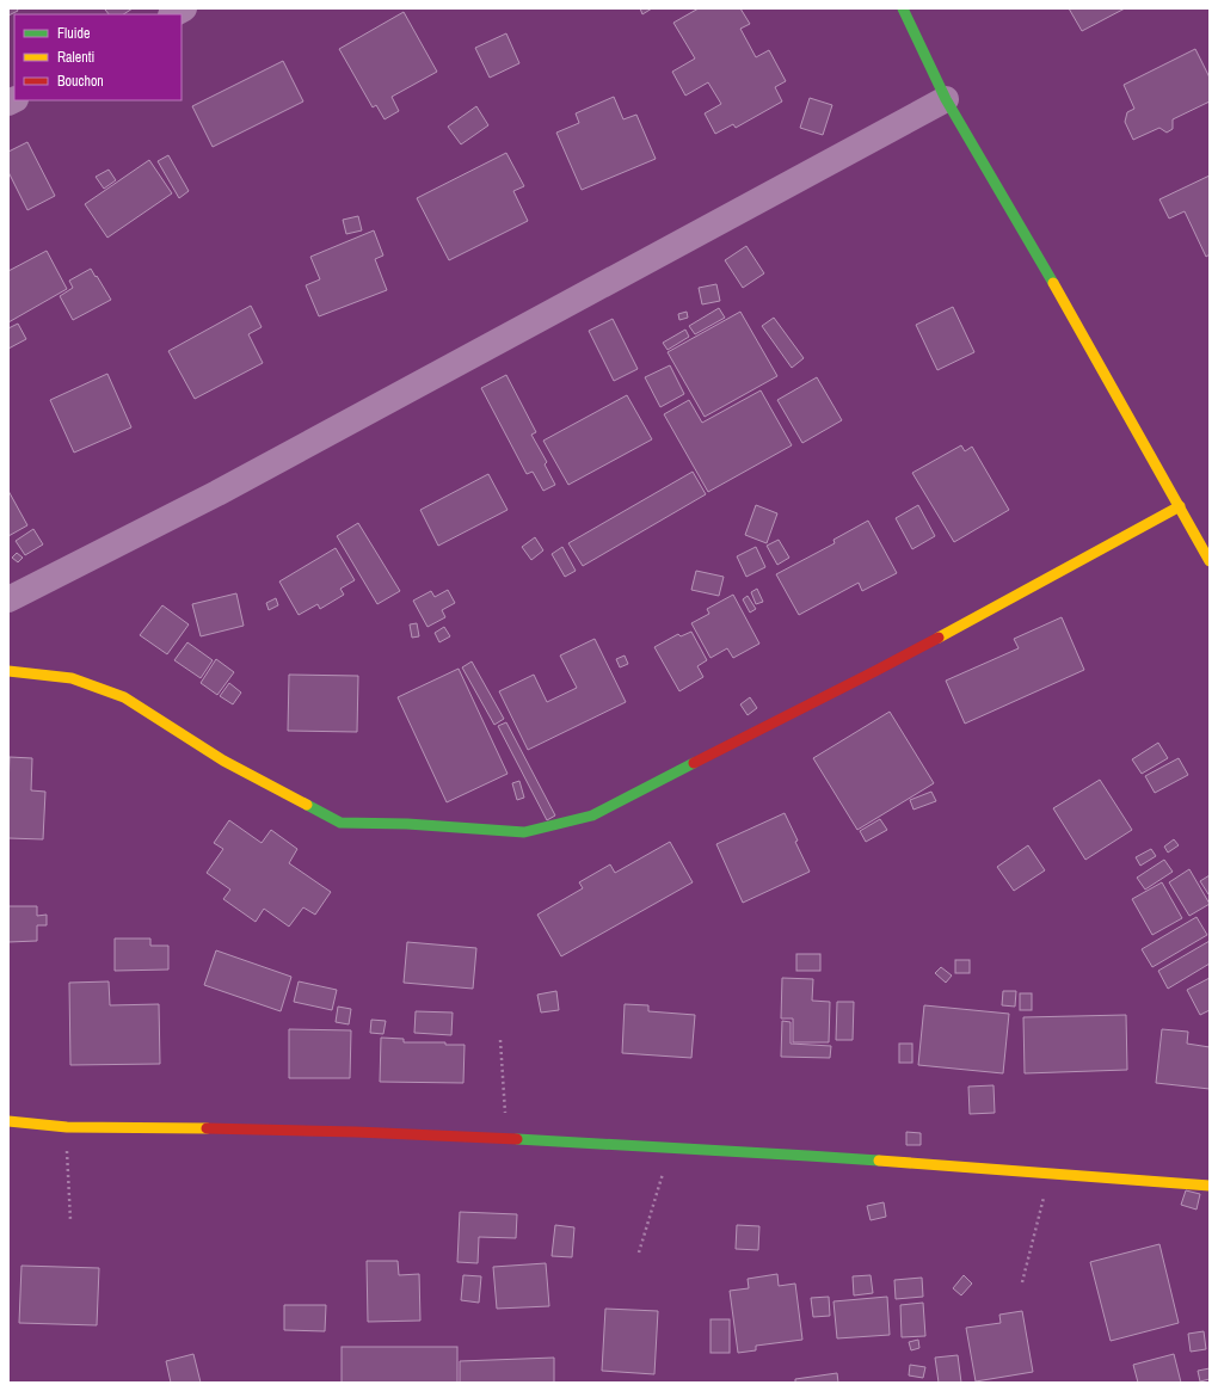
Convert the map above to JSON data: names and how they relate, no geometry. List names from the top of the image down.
{
  "legend": ["Fluide", "Ralenti", "Bouchon"]
}
